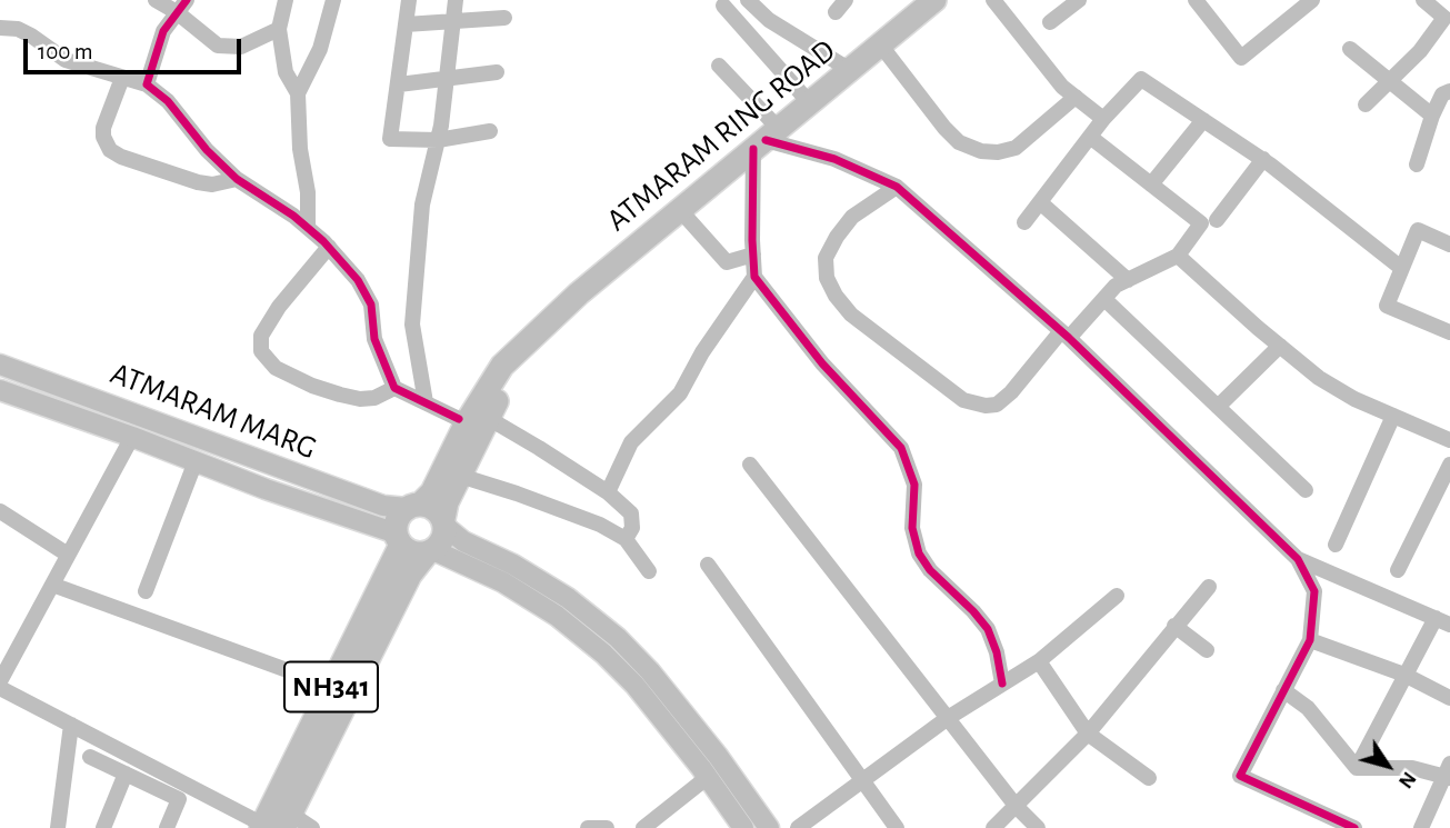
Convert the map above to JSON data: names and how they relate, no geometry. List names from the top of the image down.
{
  "streets": {
    "highway": ["ATMARAM RING ROAD", "NH341"],
    "main road": ["ATMARAM MARG"]
  },
  "crossings": [
    ["ATMARAM RING ROAD", "ATMARAM MARG"],
    ["ATMARAM RING ROAD", "NH341"],
    ["ATMARAM MARG", "NH341"]
  ],
  "scale_bar": "100 m",
  "north": "bottom right"
}
